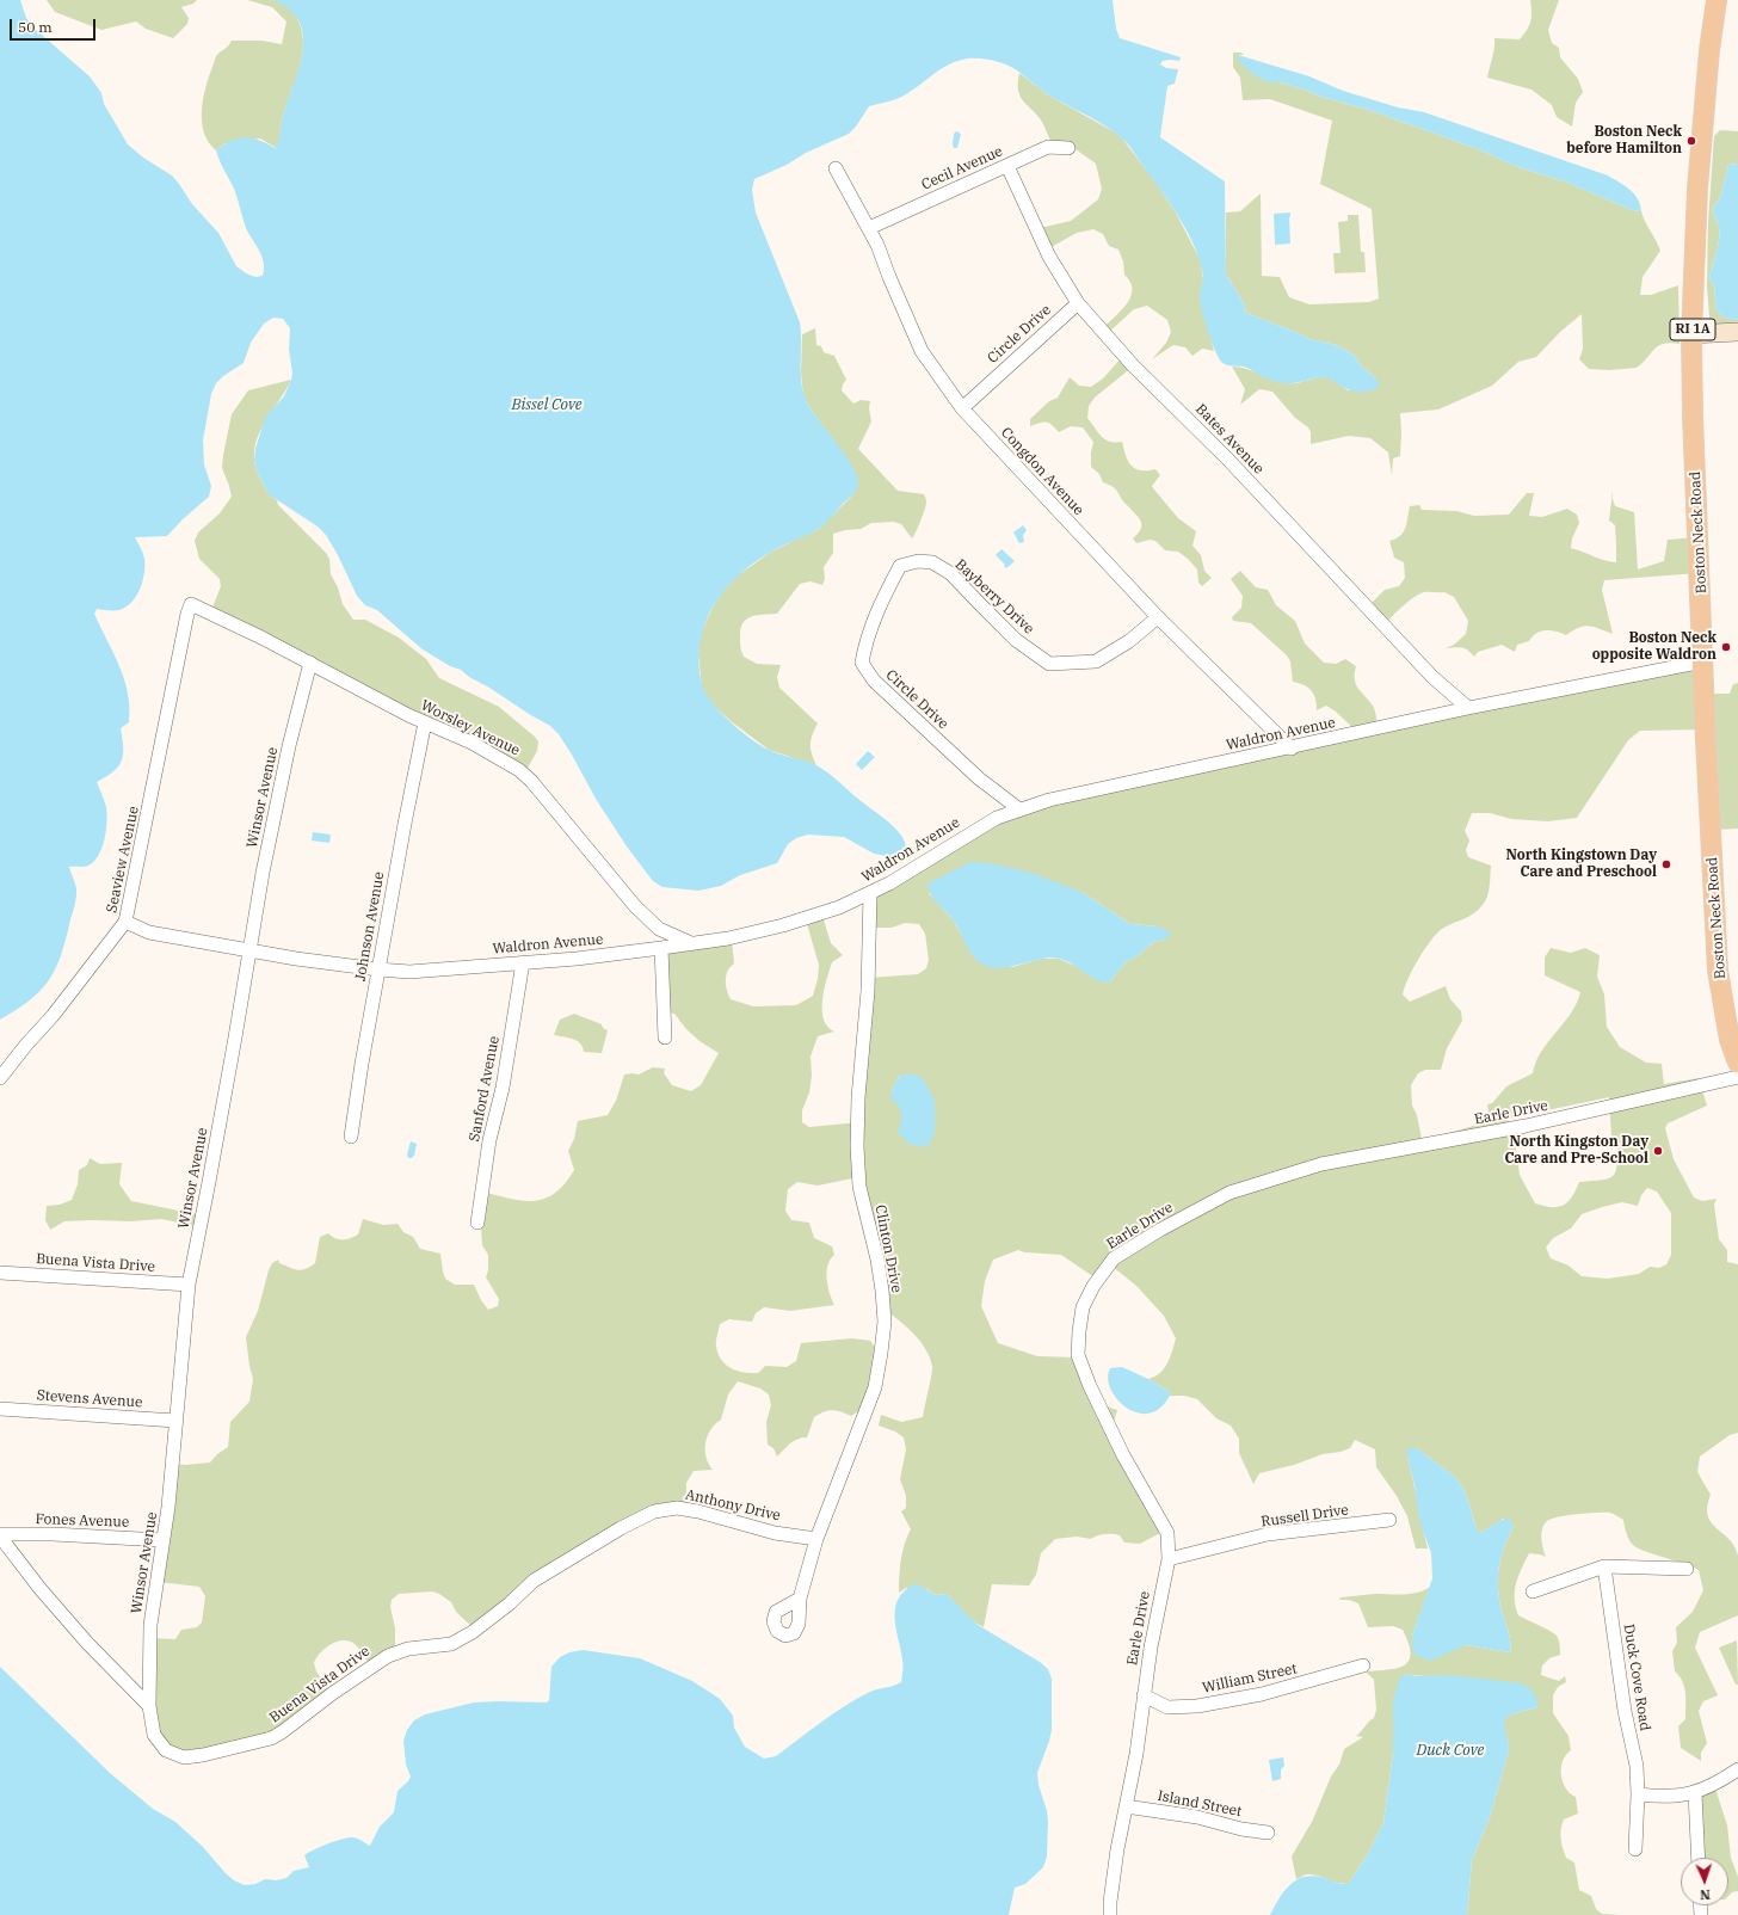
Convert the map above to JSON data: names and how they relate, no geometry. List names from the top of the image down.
{
  "streets": {
    "main road": ["RI 1A", "Boston Neck Road"],
    "street": [
      "Cecil Avenue",
      "Circle Drive",
      "Bates Avenue",
      "Congdon Avenue",
      "Bayberry Drive",
      "Worsley Avenue",
      "Waldron Avenue",
      "Winsor Avenue",
      "Seaview Avenue",
      "Johnson Avenue",
      "Sanford Avenue",
      "Earle Drive",
      "Clinton Drive",
      "Buena Vista Drive",
      "Stevens Avenue",
      "Anthony Drive",
      "Russell Drive",
      "Fones Avenue",
      "Duck Cove Road",
      "William Street",
      "Island Street"
    ]
  },
  "crossings": [
    ["Cecil Avenue", "Bates Avenue"],
    ["Cecil Avenue", "Congdon Avenue"],
    ["Circle Drive", "Bates Avenue"],
    ["Circle Drive", "Congdon Avenue"],
    ["Circle Drive", "Bayberry Drive"],
    ["Circle Drive", "Waldron Avenue"],
    ["Bates Avenue", "Waldron Avenue"],
    ["Congdon Avenue", "Bayberry Drive"],
    ["Congdon Avenue", "Waldron Avenue"],
    ["Boston Neck Road", "Waldron Avenue"],
    ["Worsley Avenue", "Waldron Avenue"],
    ["Worsley Avenue", "Winsor Avenue"],
    ["Worsley Avenue", "Seaview Avenue"],
    ["Worsley Avenue", "Johnson Avenue"],
    ["Waldron Avenue", "Winsor Avenue"],
    ["Waldron Avenue", "Seaview Avenue"],
    ["Waldron Avenue", "Johnson Avenue"],
    ["Waldron Avenue", "Sanford Avenue"],
    ["Waldron Avenue", "Clinton Drive"],
    ["Winsor Avenue", "Buena Vista Drive"],
    ["Winsor Avenue", "Stevens Avenue"],
    ["Winsor Avenue", "Fones Avenue"],
    ["Earle Drive", "Russell Drive"],
    ["Earle Drive", "William Street"],
    ["Earle Drive", "Island Street"],
    ["Clinton Drive", "Anthony Drive"],
    ["Buena Vista Drive", "Anthony Drive"]
  ],
  "water": ["Bissel Cove", "Duck Cove"],
  "places": [
    "Boston Neck before Hamilton",
    "Boston Neck opposite Waldron",
    "North Kingstown Day Care and Preschool",
    "North Kingston Day Care and Pre-School"
  ],
  "scale_bar": "50 m",
  "north": "bottom"
}
